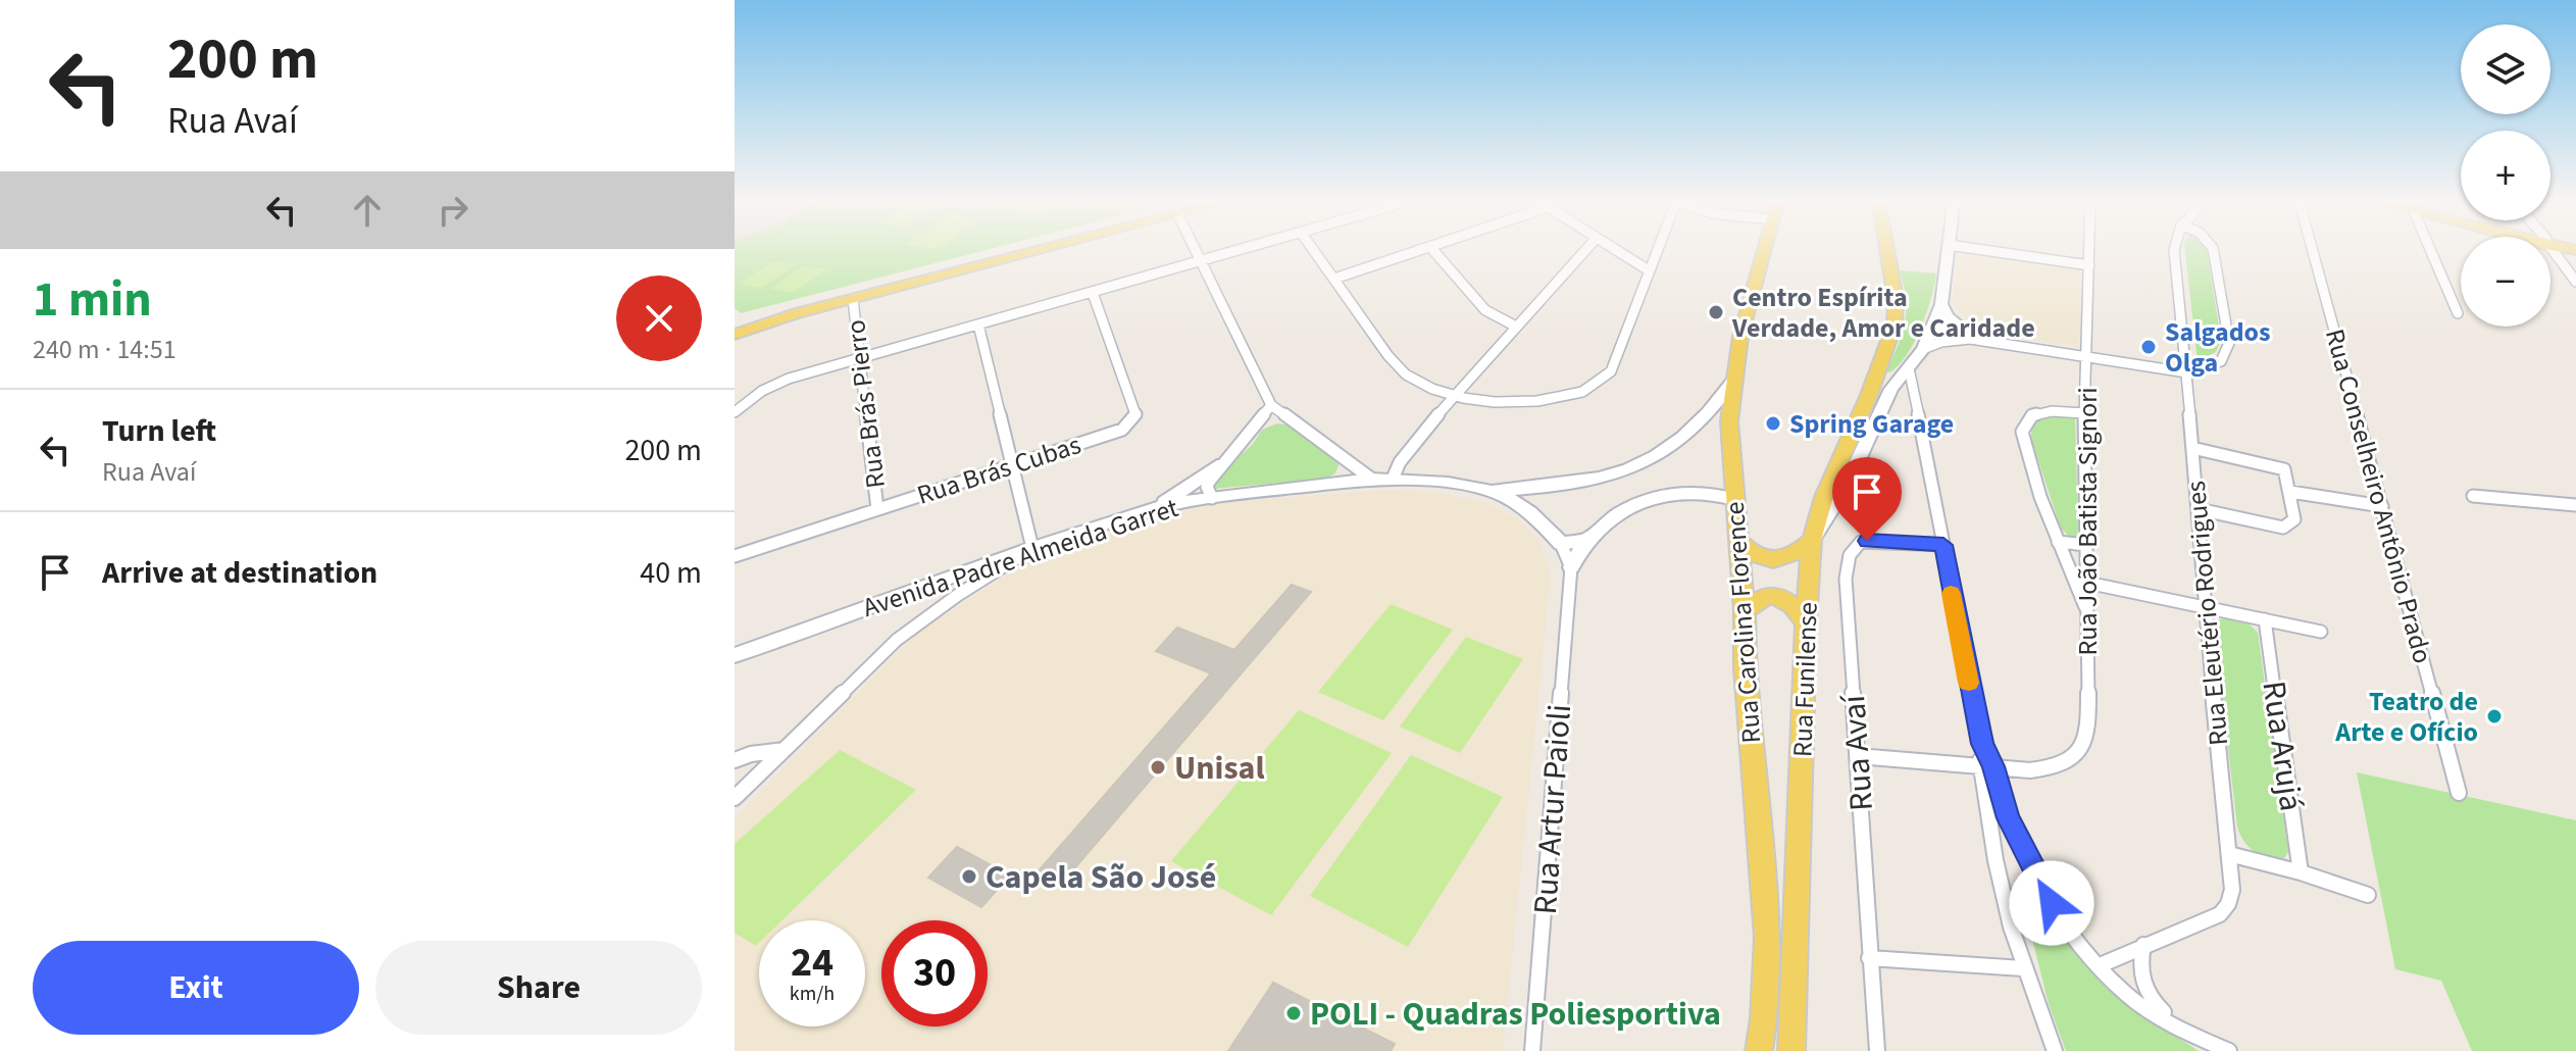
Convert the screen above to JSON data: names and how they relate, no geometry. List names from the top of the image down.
{
  "streets": {
    "main road": ["Rua Carolina Florence", "Rua Funilense"],
    "street": [
      "Rua Brás Pierro",
      "Rua Brás Cubas",
      "Rua Conselheiro Antônio Prado",
      "Rua João Batista Signori",
      "Avenida Padre Almeida Garret",
      "Rua Eleutério Rodrigues",
      "Rua Arujá",
      "Rua Avaí",
      "Rua Artur Paioli"
    ]
  },
  "crossings": [
    ["Rua Brás Pierro", "Rua Brás Cubas"],
    ["Rua João Batista Signori", "Rua Avaí"],
    ["Avenida Padre Almeida Garret", "Rua Artur Paioli"]
  ],
  "places": [
    "Centro Espírita Verdade, Amor e Caridade",
    "Salgados Olga",
    "Spring Garage",
    "Teatro de Arte e Ofício",
    "Unisal",
    "Capela São José",
    "POLI - Quadras Poliesportiva"
  ],
  "page": {
    "turn": ["200 m", "Rua Avaí"],
    "map_buttons": ["+", "−"],
    "heading": ["1 min", "240 m · 14:51"],
    "list": [
      {
        "name": "Turn left",
        "note": "Rua Avaí",
        "value": "200 m"
      },
      {
        "name": "Arrive at destination",
        "value": "40 m"
      }
    ],
    "speed": "24 km/h",
    "limit": "30",
    "buttons": ["Exit", "Share"]
  }
}
